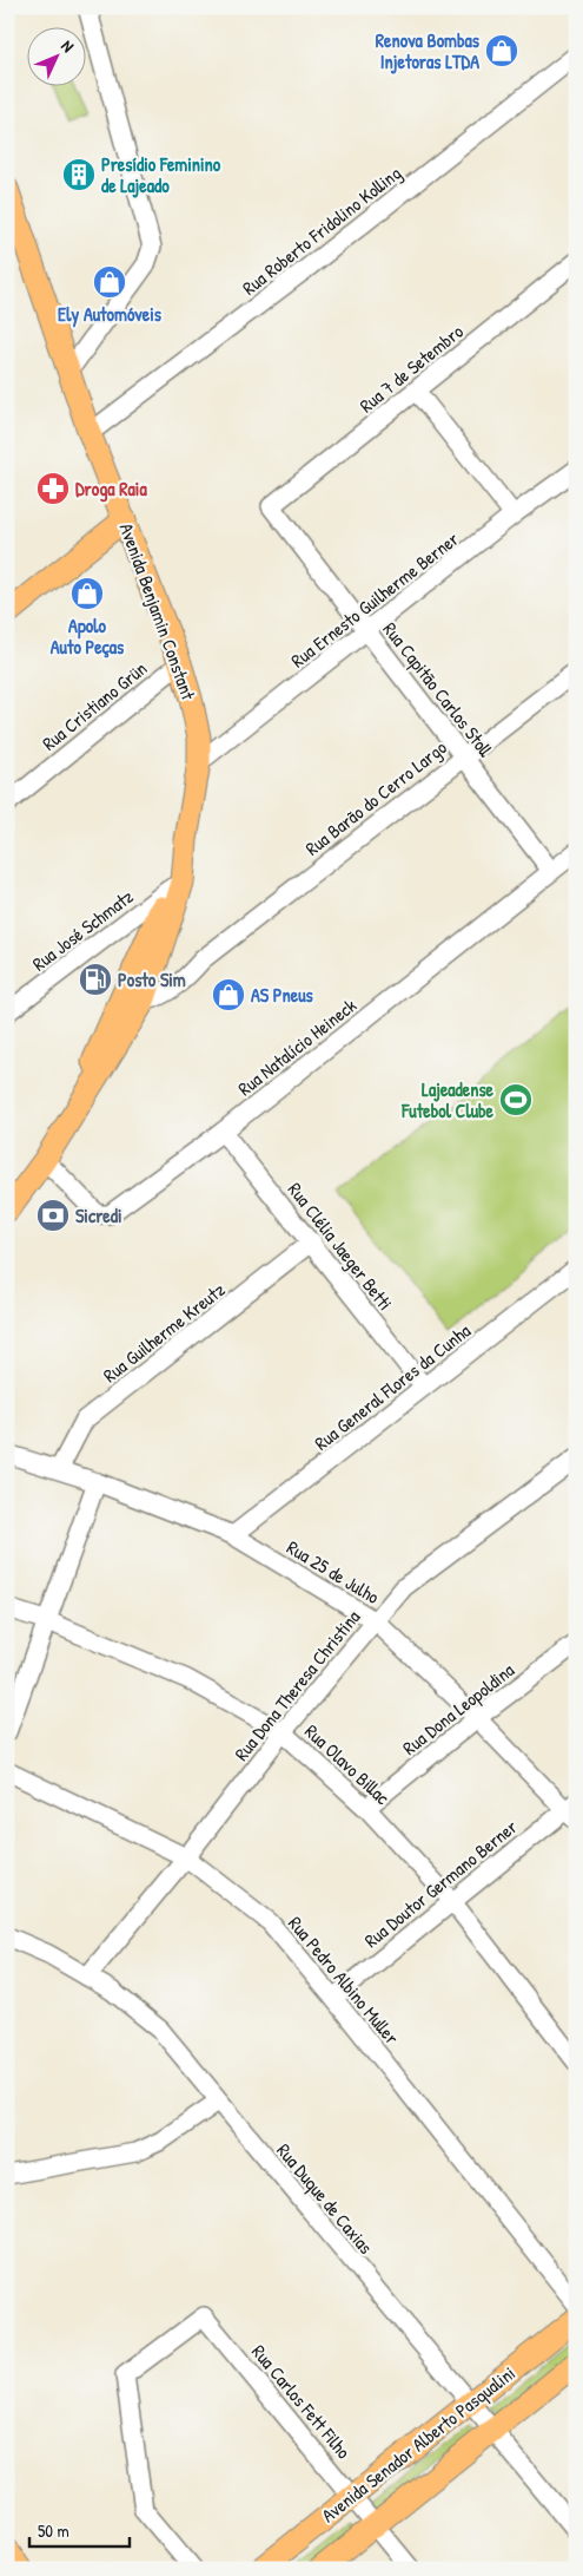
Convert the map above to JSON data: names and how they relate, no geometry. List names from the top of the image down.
{
  "streets": {
    "main road": ["Avenida Benjamin Constant", "Avenida Senador Alberto Pasqualini"],
    "street": [
      "Rua Roberto Fridolino Kolling",
      "Rua 7 de Setembro",
      "Rua Ernesto Guilherme Berner",
      "Rua Capitão Carlos Stoll",
      "Rua Cristiano Grün",
      "Rua Barão do Cerro Largo",
      "Rua José Schmatz",
      "Rua Natalício Heineck",
      "Rua Clélia Jaeger Betti",
      "Rua Guilherme Kreutz",
      "Rua General Flores da Cunha",
      "Rua 25 de Julho",
      "Rua Dona Theresa Christina",
      "Rua Dona Leopoldina",
      "Rua Olavo Billac",
      "Rua Doutor Germano Berner",
      "Rua Pedro Albino Muller",
      "Rua Duque de Caxias",
      "Rua Carlos Fett Filho"
    ]
  },
  "crossings": [
    ["Rua Roberto Fridolino Kolling", "Avenida Benjamin Constant"],
    ["Rua 7 de Setembro", "Rua Capitão Carlos Stoll"],
    ["Rua Ernesto Guilherme Berner", "Avenida Benjamin Constant"],
    ["Rua Ernesto Guilherme Berner", "Rua Capitão Carlos Stoll"],
    ["Avenida Benjamin Constant", "Rua Cristiano Grün"],
    ["Avenida Benjamin Constant", "Rua Barão do Cerro Largo"],
    ["Avenida Benjamin Constant", "Rua José Schmatz"],
    ["Avenida Benjamin Constant", "Rua Natalício Heineck"],
    ["Rua Capitão Carlos Stoll", "Rua Barão do Cerro Largo"],
    ["Rua Capitão Carlos Stoll", "Rua Natalício Heineck"],
    ["Rua Natalício Heineck", "Rua Clélia Jaeger Betti"],
    ["Rua Clélia Jaeger Betti", "Rua Guilherme Kreutz"],
    ["Rua Clélia Jaeger Betti", "Rua General Flores da Cunha"],
    ["Rua Guilherme Kreutz", "Rua 25 de Julho"],
    ["Rua General Flores da Cunha", "Rua 25 de Julho"],
    ["Rua 25 de Julho", "Rua Dona Theresa Christina"],
    ["Rua 25 de Julho", "Rua Dona Leopoldina"],
    ["Rua 25 de Julho", "Rua Doutor Germano Berner"],
    ["Rua Dona Theresa Christina", "Rua Olavo Billac"],
    ["Rua Dona Theresa Christina", "Rua Pedro Albino Muller"],
    ["Rua Dona Theresa Christina", "Rua Duque de Caxias"],
    ["Rua Dona Leopoldina", "Rua Olavo Billac"],
    ["Rua Olavo Billac", "Rua Doutor Germano Berner"],
    ["Rua Doutor Germano Berner", "Rua Pedro Albino Muller"],
    ["Rua Duque de Caxias", "Avenida Senador Alberto Pasqualini"],
    ["Rua Carlos Fett Filho", "Avenida Senador Alberto Pasqualini"]
  ],
  "places": {
    "shop": [
      "Renova Bombas Injetoras LTDA",
      "Ely Automóveis",
      "Apolo Auto Peças",
      "AS Pneus"
    ],
    "building": ["Presídio Feminino de Lajeado"],
    "pharmacy": ["Droga Raia"],
    "fuel station": ["Posto Sim"],
    "sports": ["Lajeadense Futebol Clube"],
    "bank": ["Sicredi"]
  },
  "scale_bar": "50 m",
  "north": "top right"
}
